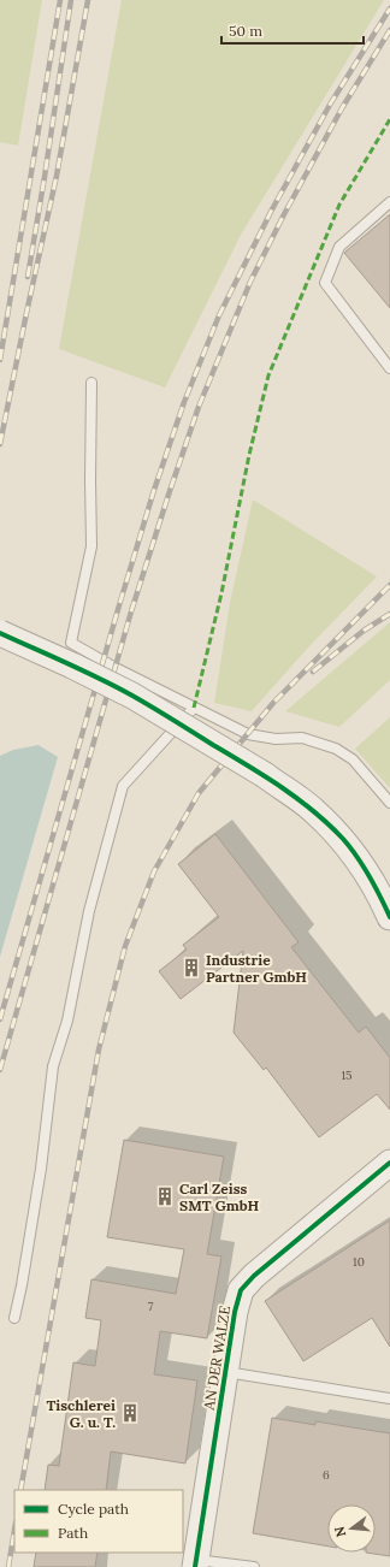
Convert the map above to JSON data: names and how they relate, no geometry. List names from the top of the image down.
{
  "streets": {
    "street": ["AN DER WALZE"]
  },
  "places": {
    "building": ["Industrie Partner GmbH", "Carl Zeiss SMT GmbH", "Tischlerei G. u. T."]
  },
  "house_numbers": [
    "15",
    "10",
    "7",
    "6"
  ],
  "legend": ["Cycle path", "Path"],
  "scale_bar": "50 m",
  "north": "left"
}
